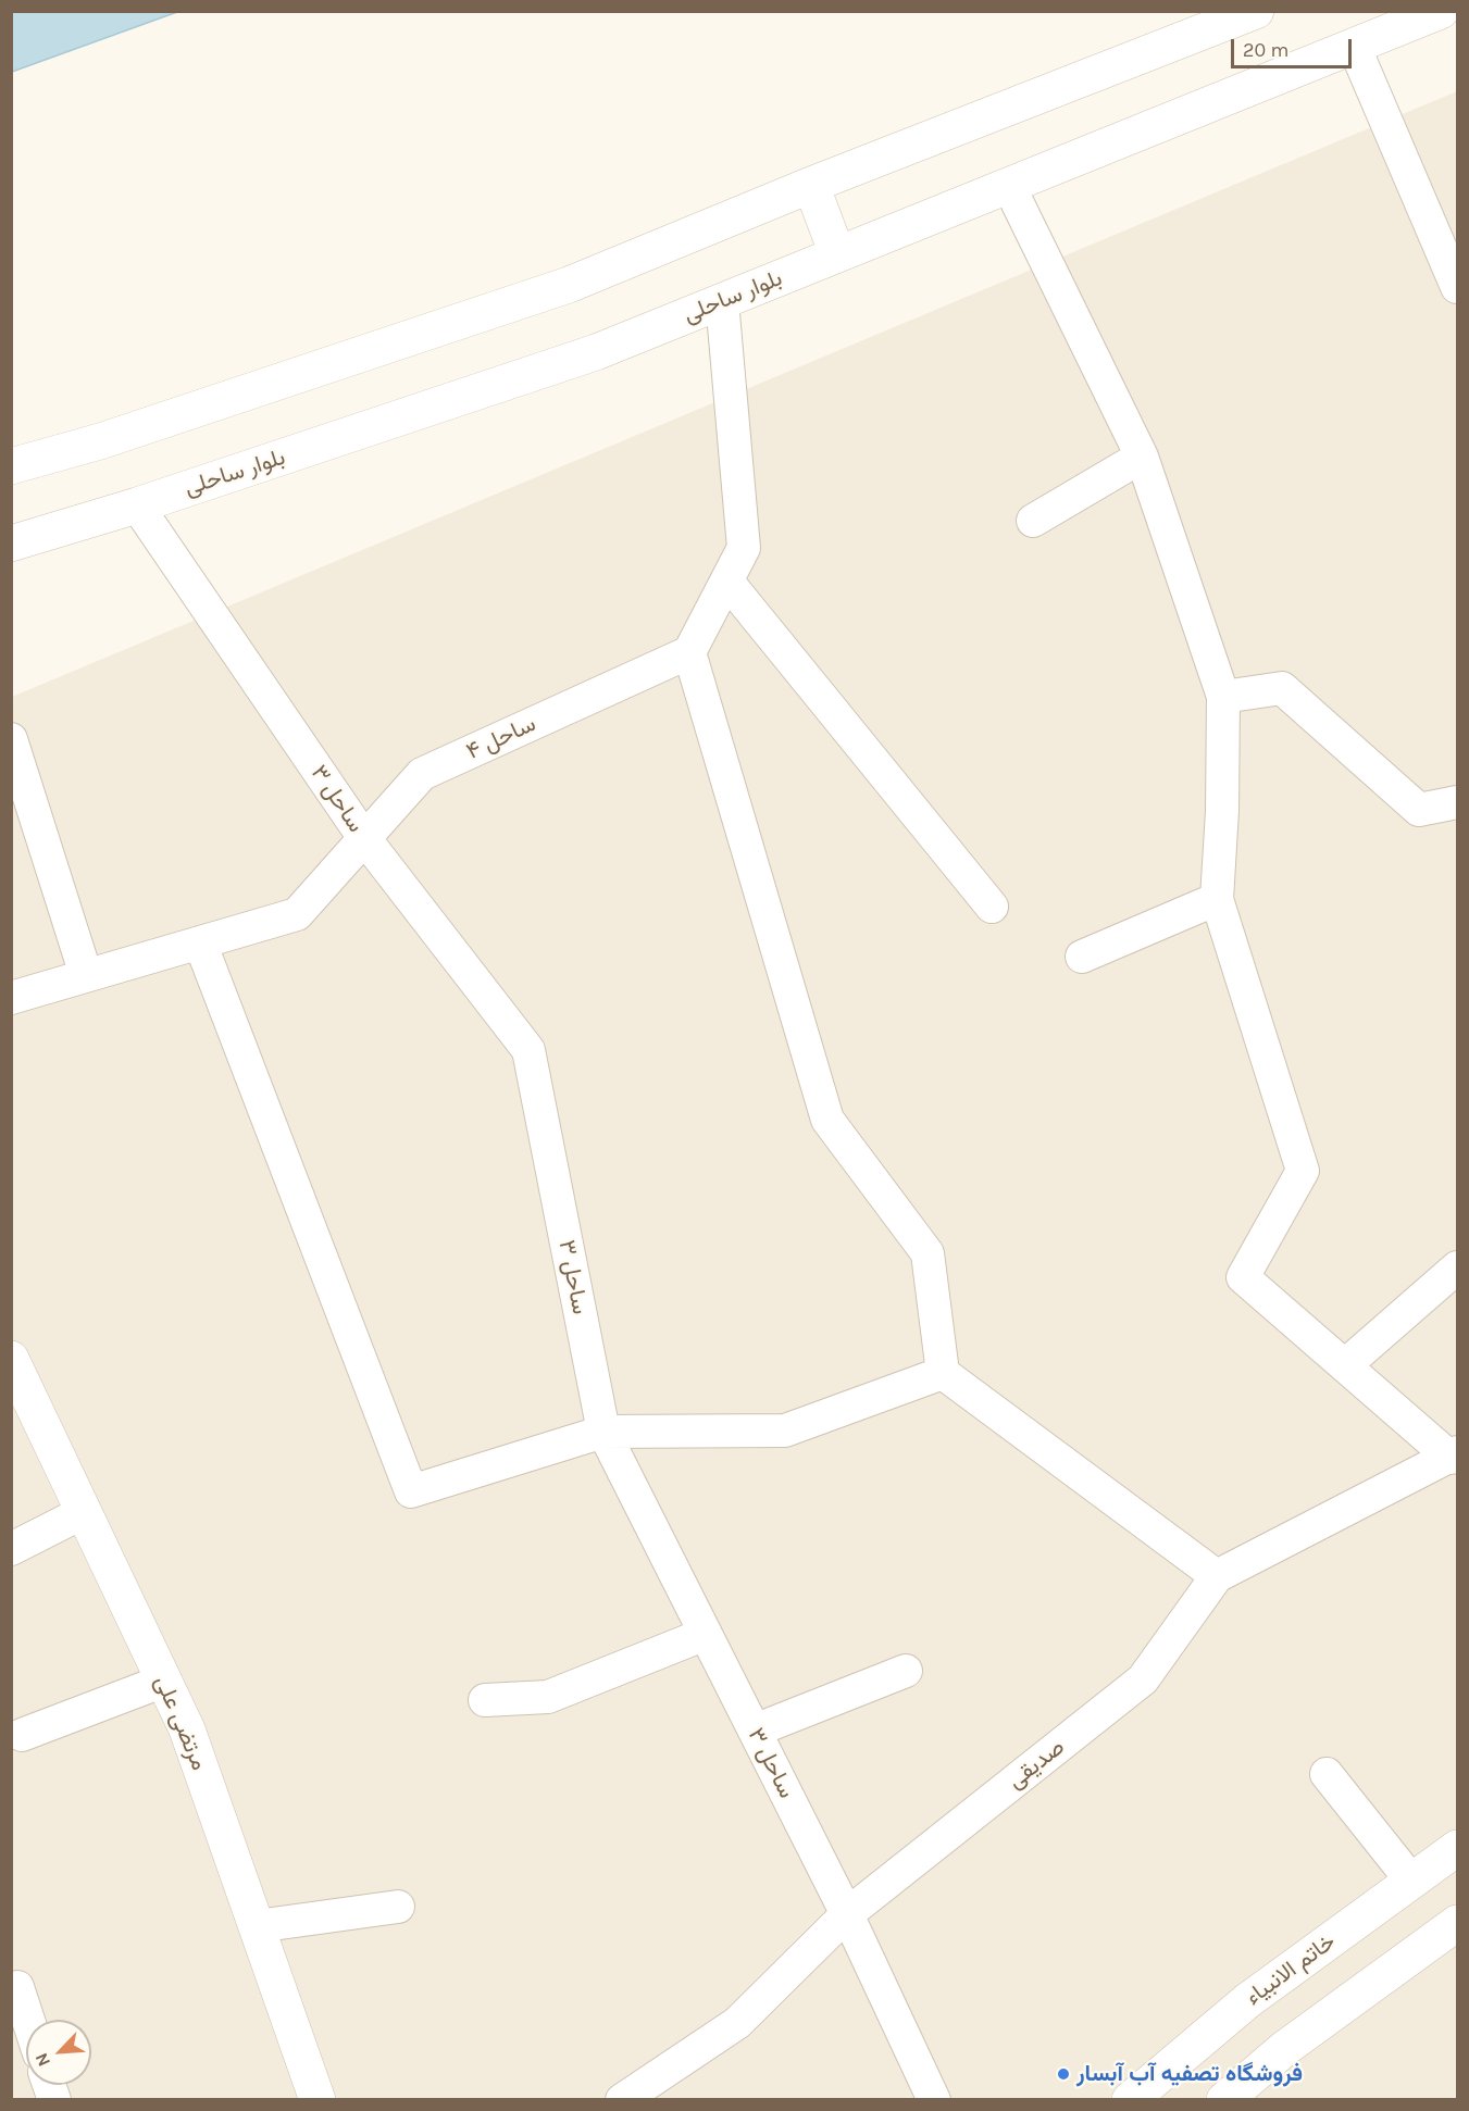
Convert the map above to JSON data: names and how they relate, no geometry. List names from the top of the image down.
{
  "streets": {
    "main road": ["بلوار ساحلی", "مرتضی علی", "خاتم الانبیاء"],
    "street": ["ساحل ۴", "ساحل ۳", "صدیقی"]
  },
  "crossings": [
    ["بلوار ساحلی", "ساحل ۳"],
    ["ساحل ۴", "ساحل ۳"],
    ["ساحل ۳", "صدیقی"]
  ],
  "places": ["فروشگاه تصفیه آب آبسار"],
  "scale_bar": "20 m",
  "north": "bottom left"
}
